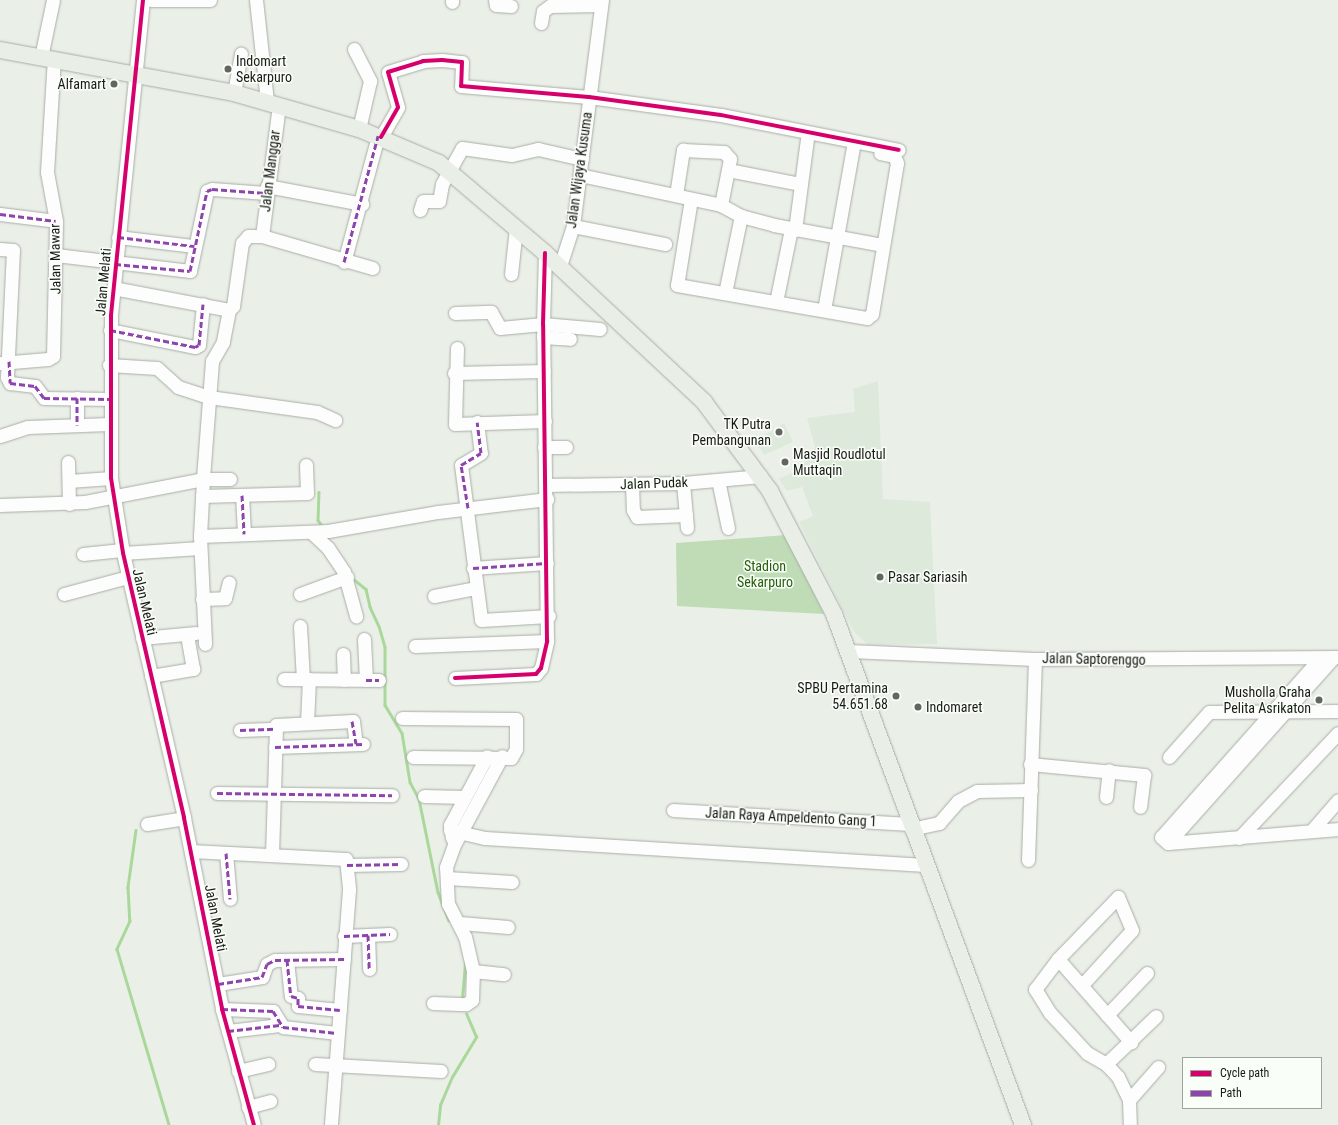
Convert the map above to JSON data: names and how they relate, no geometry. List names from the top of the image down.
{
  "streets": {
    "street": [
      "Jalan Wijaya Kusuma",
      "Jalan Manggar",
      "Jalan Mawar",
      "Jalan Melati",
      "Jalan Pudak",
      "Jalan Saptorenggo",
      "Jalan Raya Ampeldento Gang 1"
    ]
  },
  "parks": ["Stadion Sekarpuro"],
  "places": [
    "Indomart Sekarpuro",
    "Alfamart",
    "TK Putra Pembangunan",
    "Masjid Roudlotul Muttaqin",
    "Pasar Sariasih",
    "SPBU Pertamina 54.651.68",
    "Musholla Graha Pelita Asrikaton",
    "Indomaret"
  ],
  "legend": ["Cycle path", "Path"]
}
